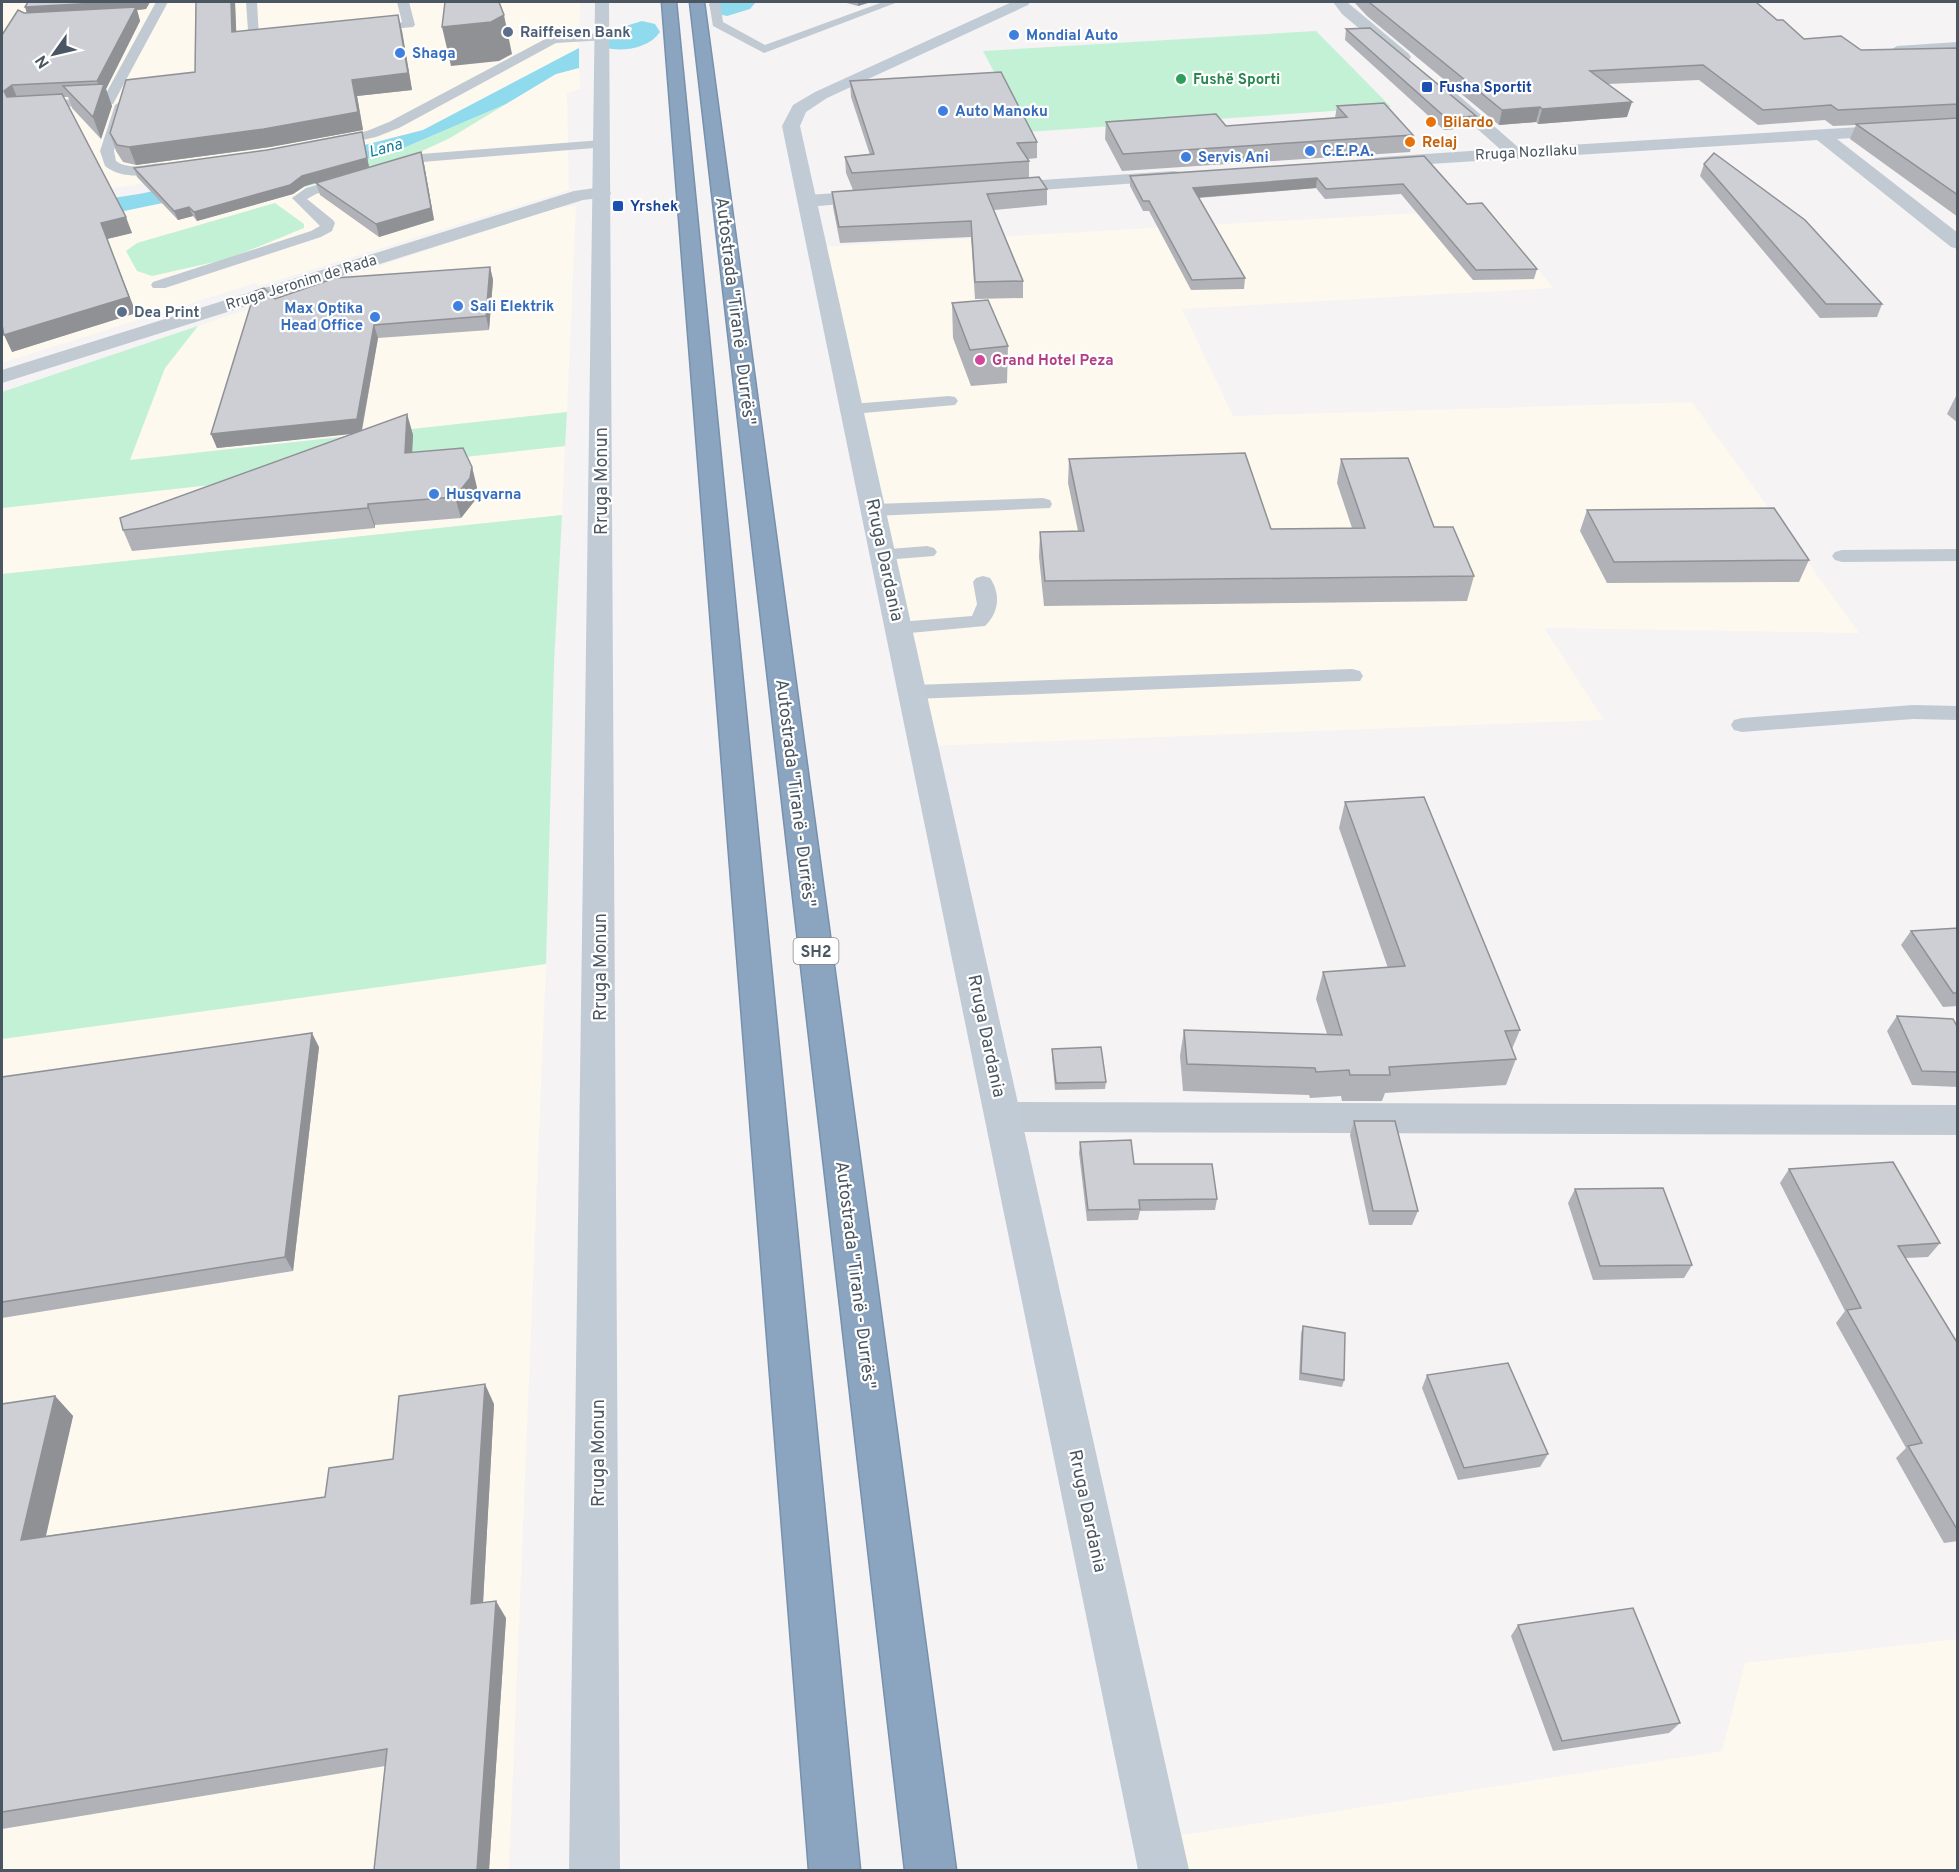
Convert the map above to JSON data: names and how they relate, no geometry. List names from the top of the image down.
{
  "streets": {
    "highway": ["Autostrada \"Tiranë - Durrës\"", "SH2"],
    "main road": ["Rruga Monun", "Rruga Dardania"],
    "street": ["Rruga Nozllaku", "Rruga Jeronim de Rada"]
  },
  "crossings": [
    ["Rruga Jeronim de Rada", "Rruga Monun"]
  ],
  "water": ["Lana"],
  "places": {
    "other": [
      "Raiffeisen Bank",
      "Mondial Auto",
      "Shaga",
      "Fushë Sporti",
      "Auto Manoku",
      "Bilardo",
      "Relaj",
      "C.E.P.A.",
      "Servis Ani",
      "Sali Elektrik",
      "Dea Print",
      "Max Optika Head Office",
      "Grand Hotel Peza",
      "Husqvarna"
    ],
    "transit": ["Fusha Sportit", "Yrshek"]
  },
  "north": "bottom left"
}
